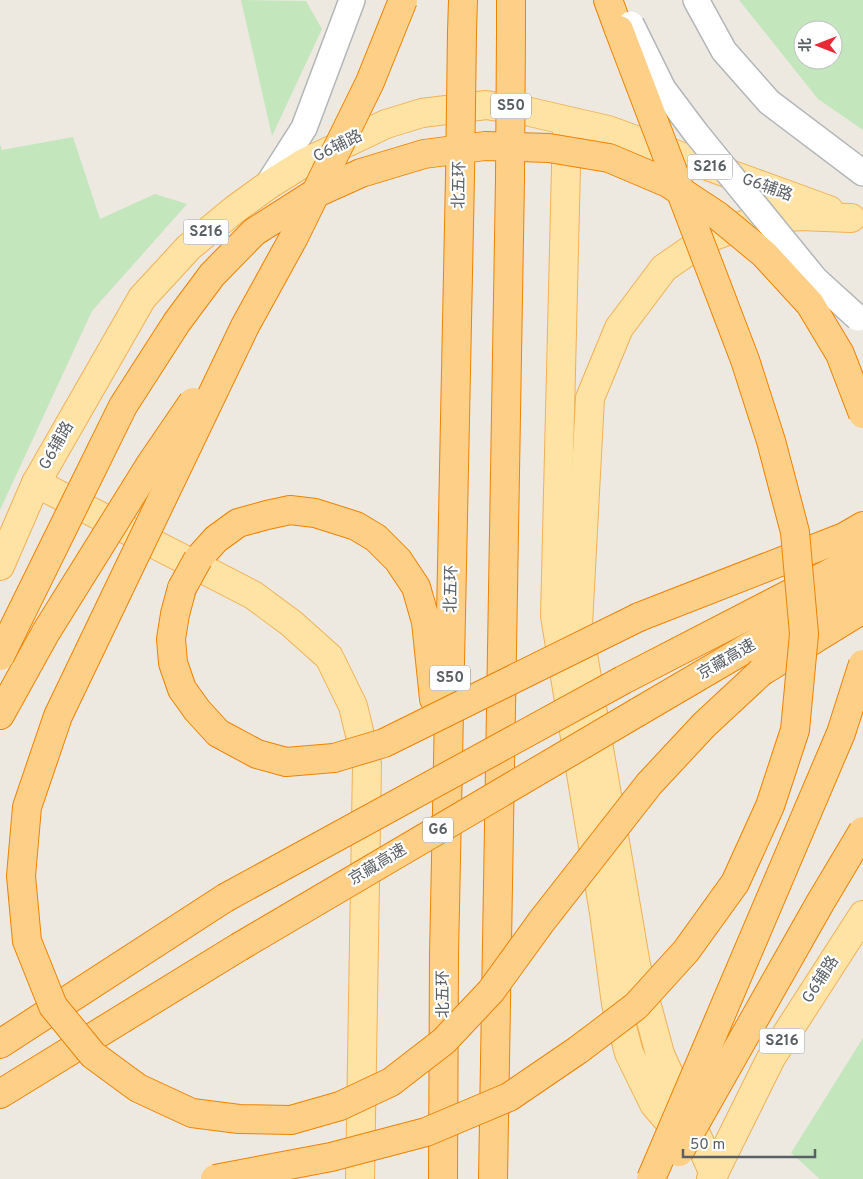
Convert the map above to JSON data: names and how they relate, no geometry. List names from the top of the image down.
{
  "streets": {
    "highway": [
      "S50",
      "北五环",
      "京藏高速",
      "G6"
    ],
    "main road": ["G6辅路", "S216"]
  },
  "scale_bar": "50 m",
  "north": "left"
}
